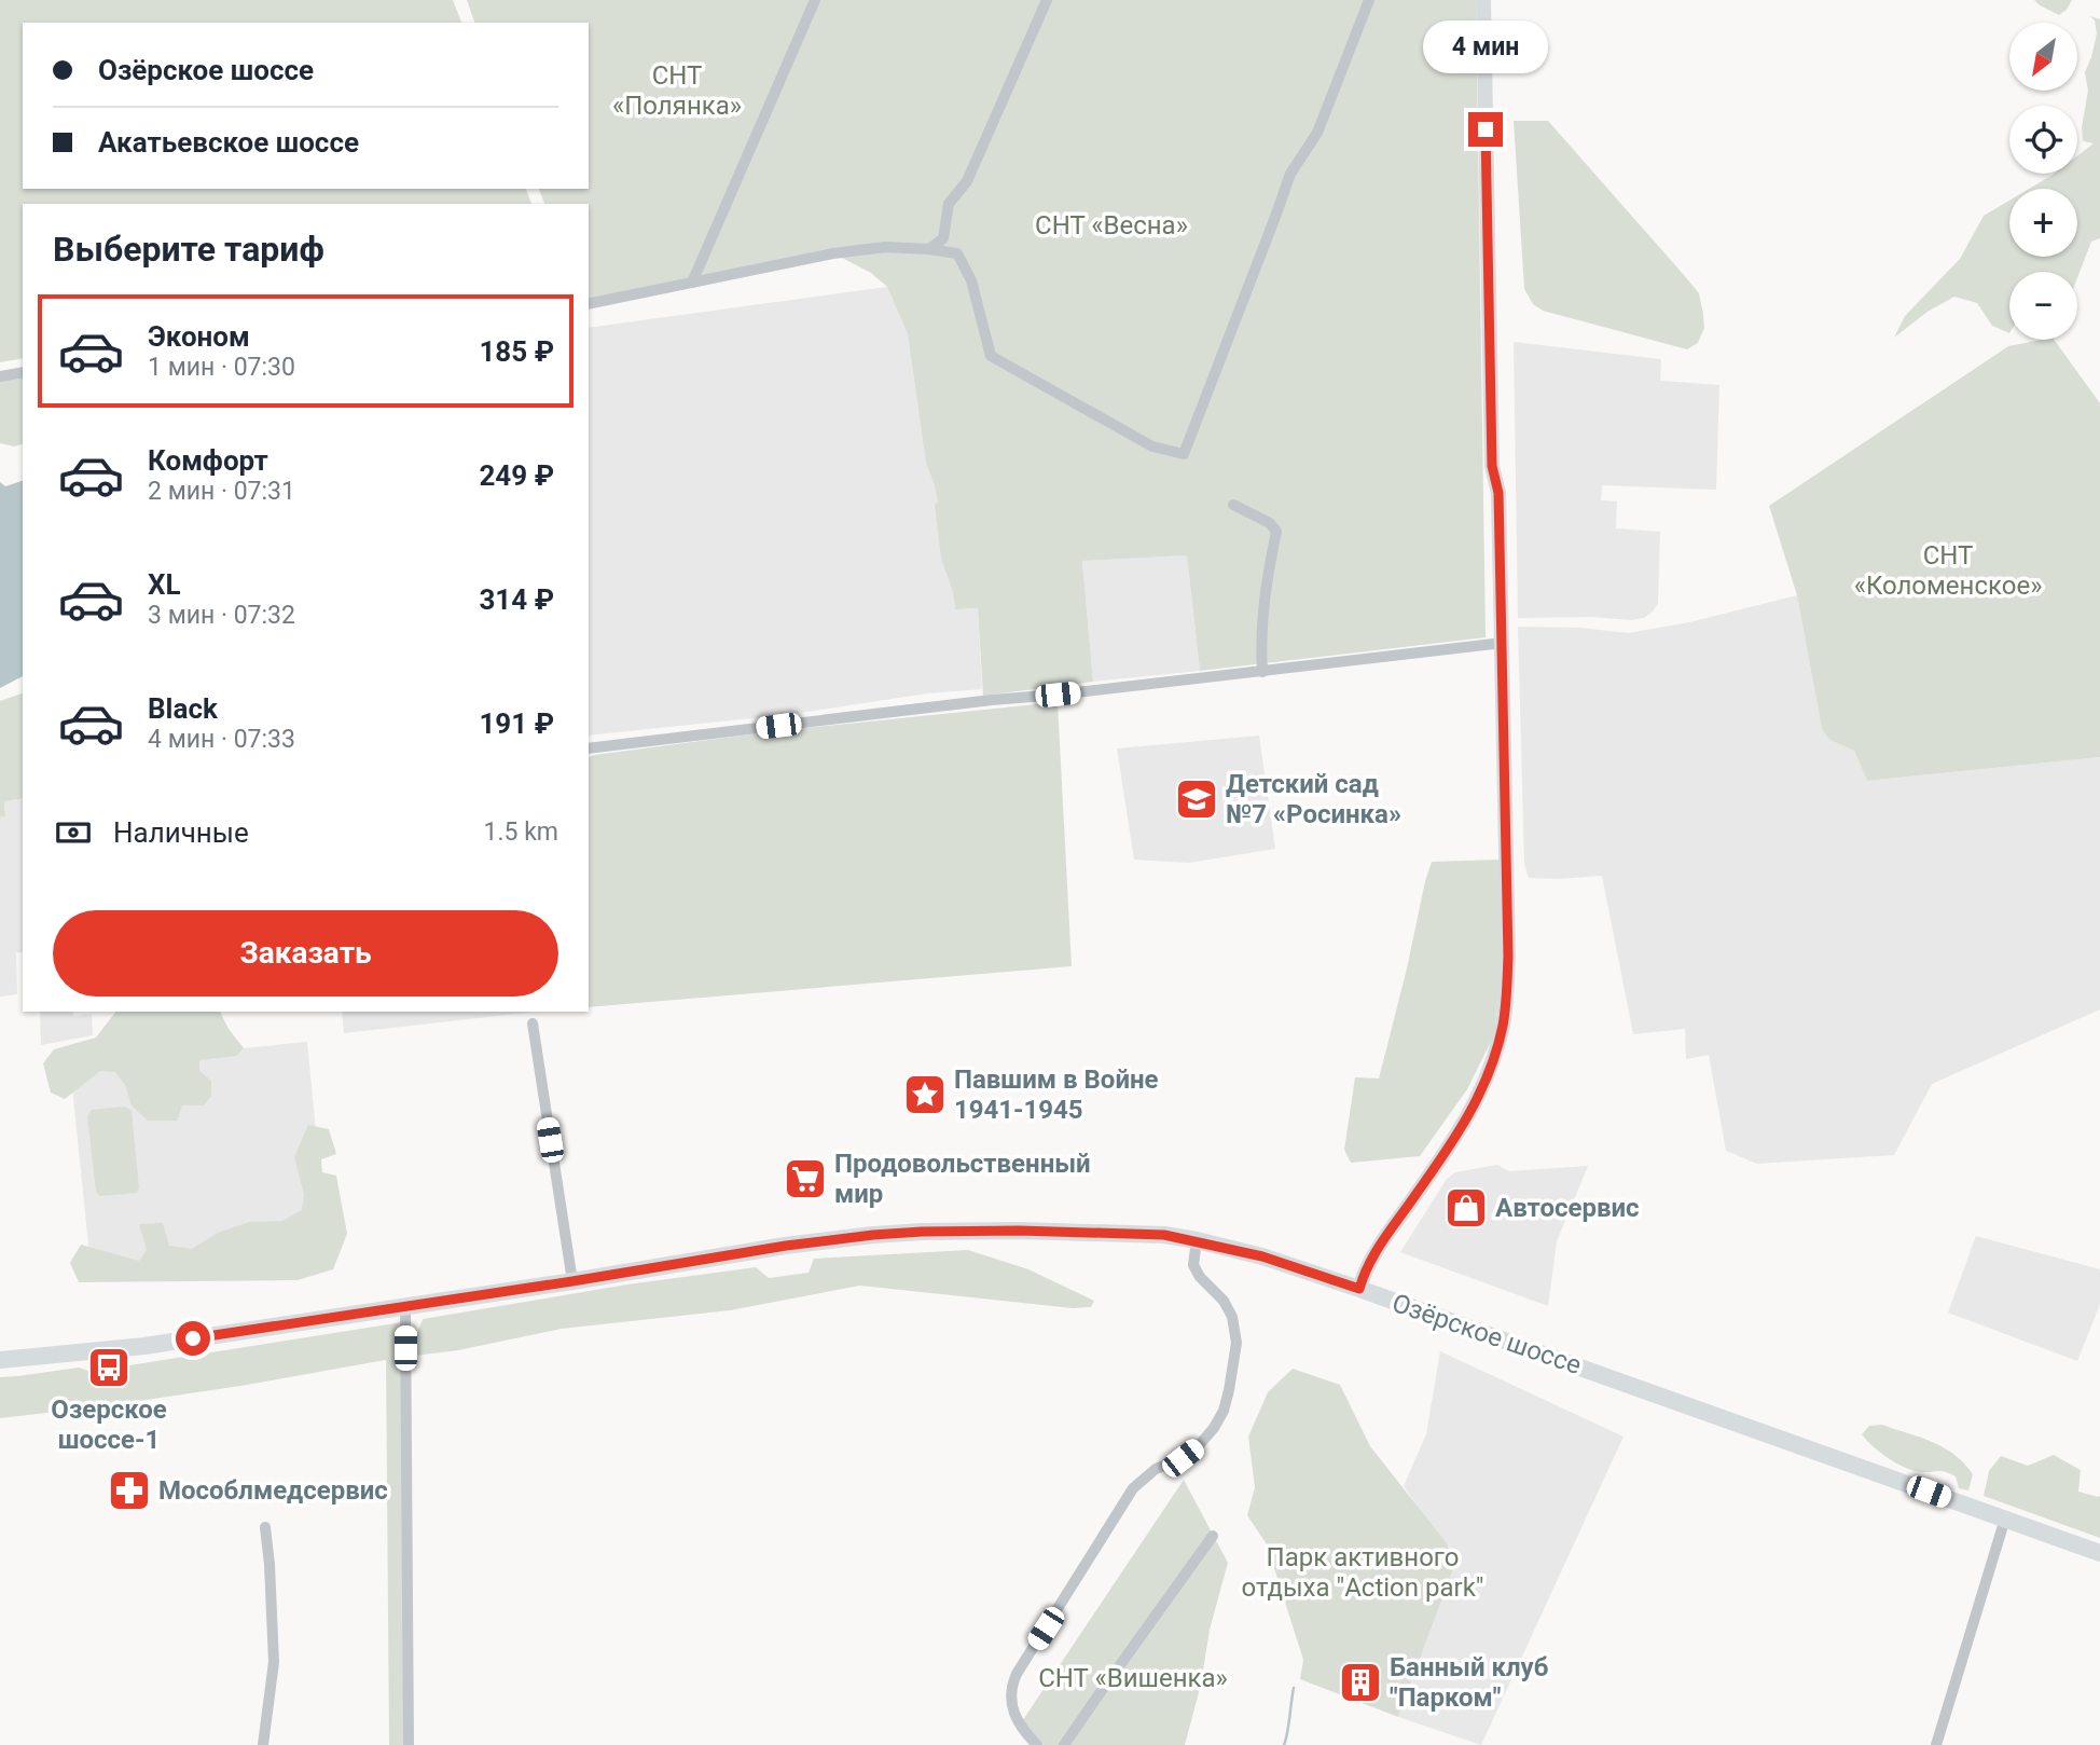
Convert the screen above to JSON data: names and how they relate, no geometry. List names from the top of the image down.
{
  "streets": {
    "main road": ["Озёрское шоссе"]
  },
  "parks": [
    "СНТ «Полянка»",
    "СНТ «Весна»",
    "СНТ «Коломенское»",
    "Парк активного отдыха \"Action park\"",
    "СНТ «Вишенка»"
  ],
  "places": {
    "school or university": ["Детский сад №7 «Росинка»"],
    "place": ["Павшим в Войне 1941-1945"],
    "supermarket": ["Продовольственный мир"],
    "shop": ["Автосервис"],
    "bus stop": ["Озерское шоссе-1"],
    "pharmacy": ["Мособлмедсервис"],
    "building": ["Банный клуб \"Парком\""]
  },
  "north": "bottom left",
  "page": {
    "bubble": "4 мин",
    "map_buttons": ["+", "−"],
    "banner": ["Озёрское шоссе", "Акатьевское шоссе"],
    "heading": "Выберите тариф",
    "list": [
      {
        "name": "Эконом",
        "note": "1 мин · 07:30",
        "value": "185 ₽"
      },
      {
        "name": "Комфорт",
        "note": "2 мин · 07:31",
        "value": "249 ₽"
      },
      {
        "name": "XL",
        "note": "3 мин · 07:32",
        "value": "314 ₽"
      },
      {
        "name": "Black",
        "note": "4 мин · 07:33",
        "value": "191 ₽"
      }
    ],
    "pay": ["Наличные", "1.5 km"],
    "buttons": "Заказать"
  }
}
